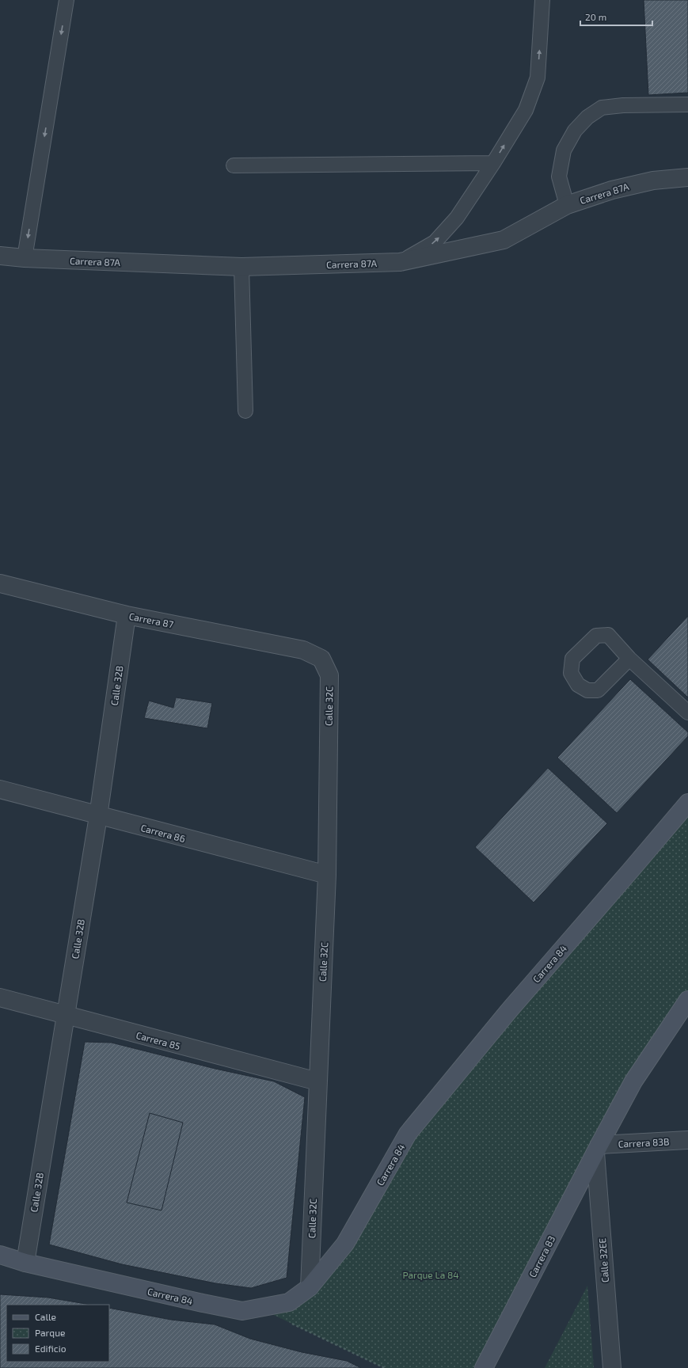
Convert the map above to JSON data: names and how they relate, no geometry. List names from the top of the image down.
{
  "streets": {
    "street": [
      "Carrera 87A",
      "Carrera 87",
      "Calle 32B",
      "Calle 32C",
      "Carrera 86",
      "Carrera 84",
      "Carrera 85",
      "Carrera 83B",
      "Carrera 83",
      "Calle 32EE"
    ]
  },
  "crossings": [
    ["Carrera 87", "Calle 32B"],
    ["Carrera 87", "Calle 32C"],
    ["Calle 32B", "Carrera 86"],
    ["Calle 32B", "Carrera 84"],
    ["Calle 32B", "Carrera 85"],
    ["Calle 32C", "Carrera 86"],
    ["Calle 32C", "Carrera 84"],
    ["Calle 32C", "Carrera 85"],
    ["Carrera 83B", "Carrera 83"],
    ["Carrera 83B", "Calle 32EE"],
    ["Carrera 83", "Calle 32EE"]
  ],
  "parks": ["Parque La 84"],
  "legend": ["Calle", "Parque", "Edificio"],
  "scale_bar": "20 m"
}
